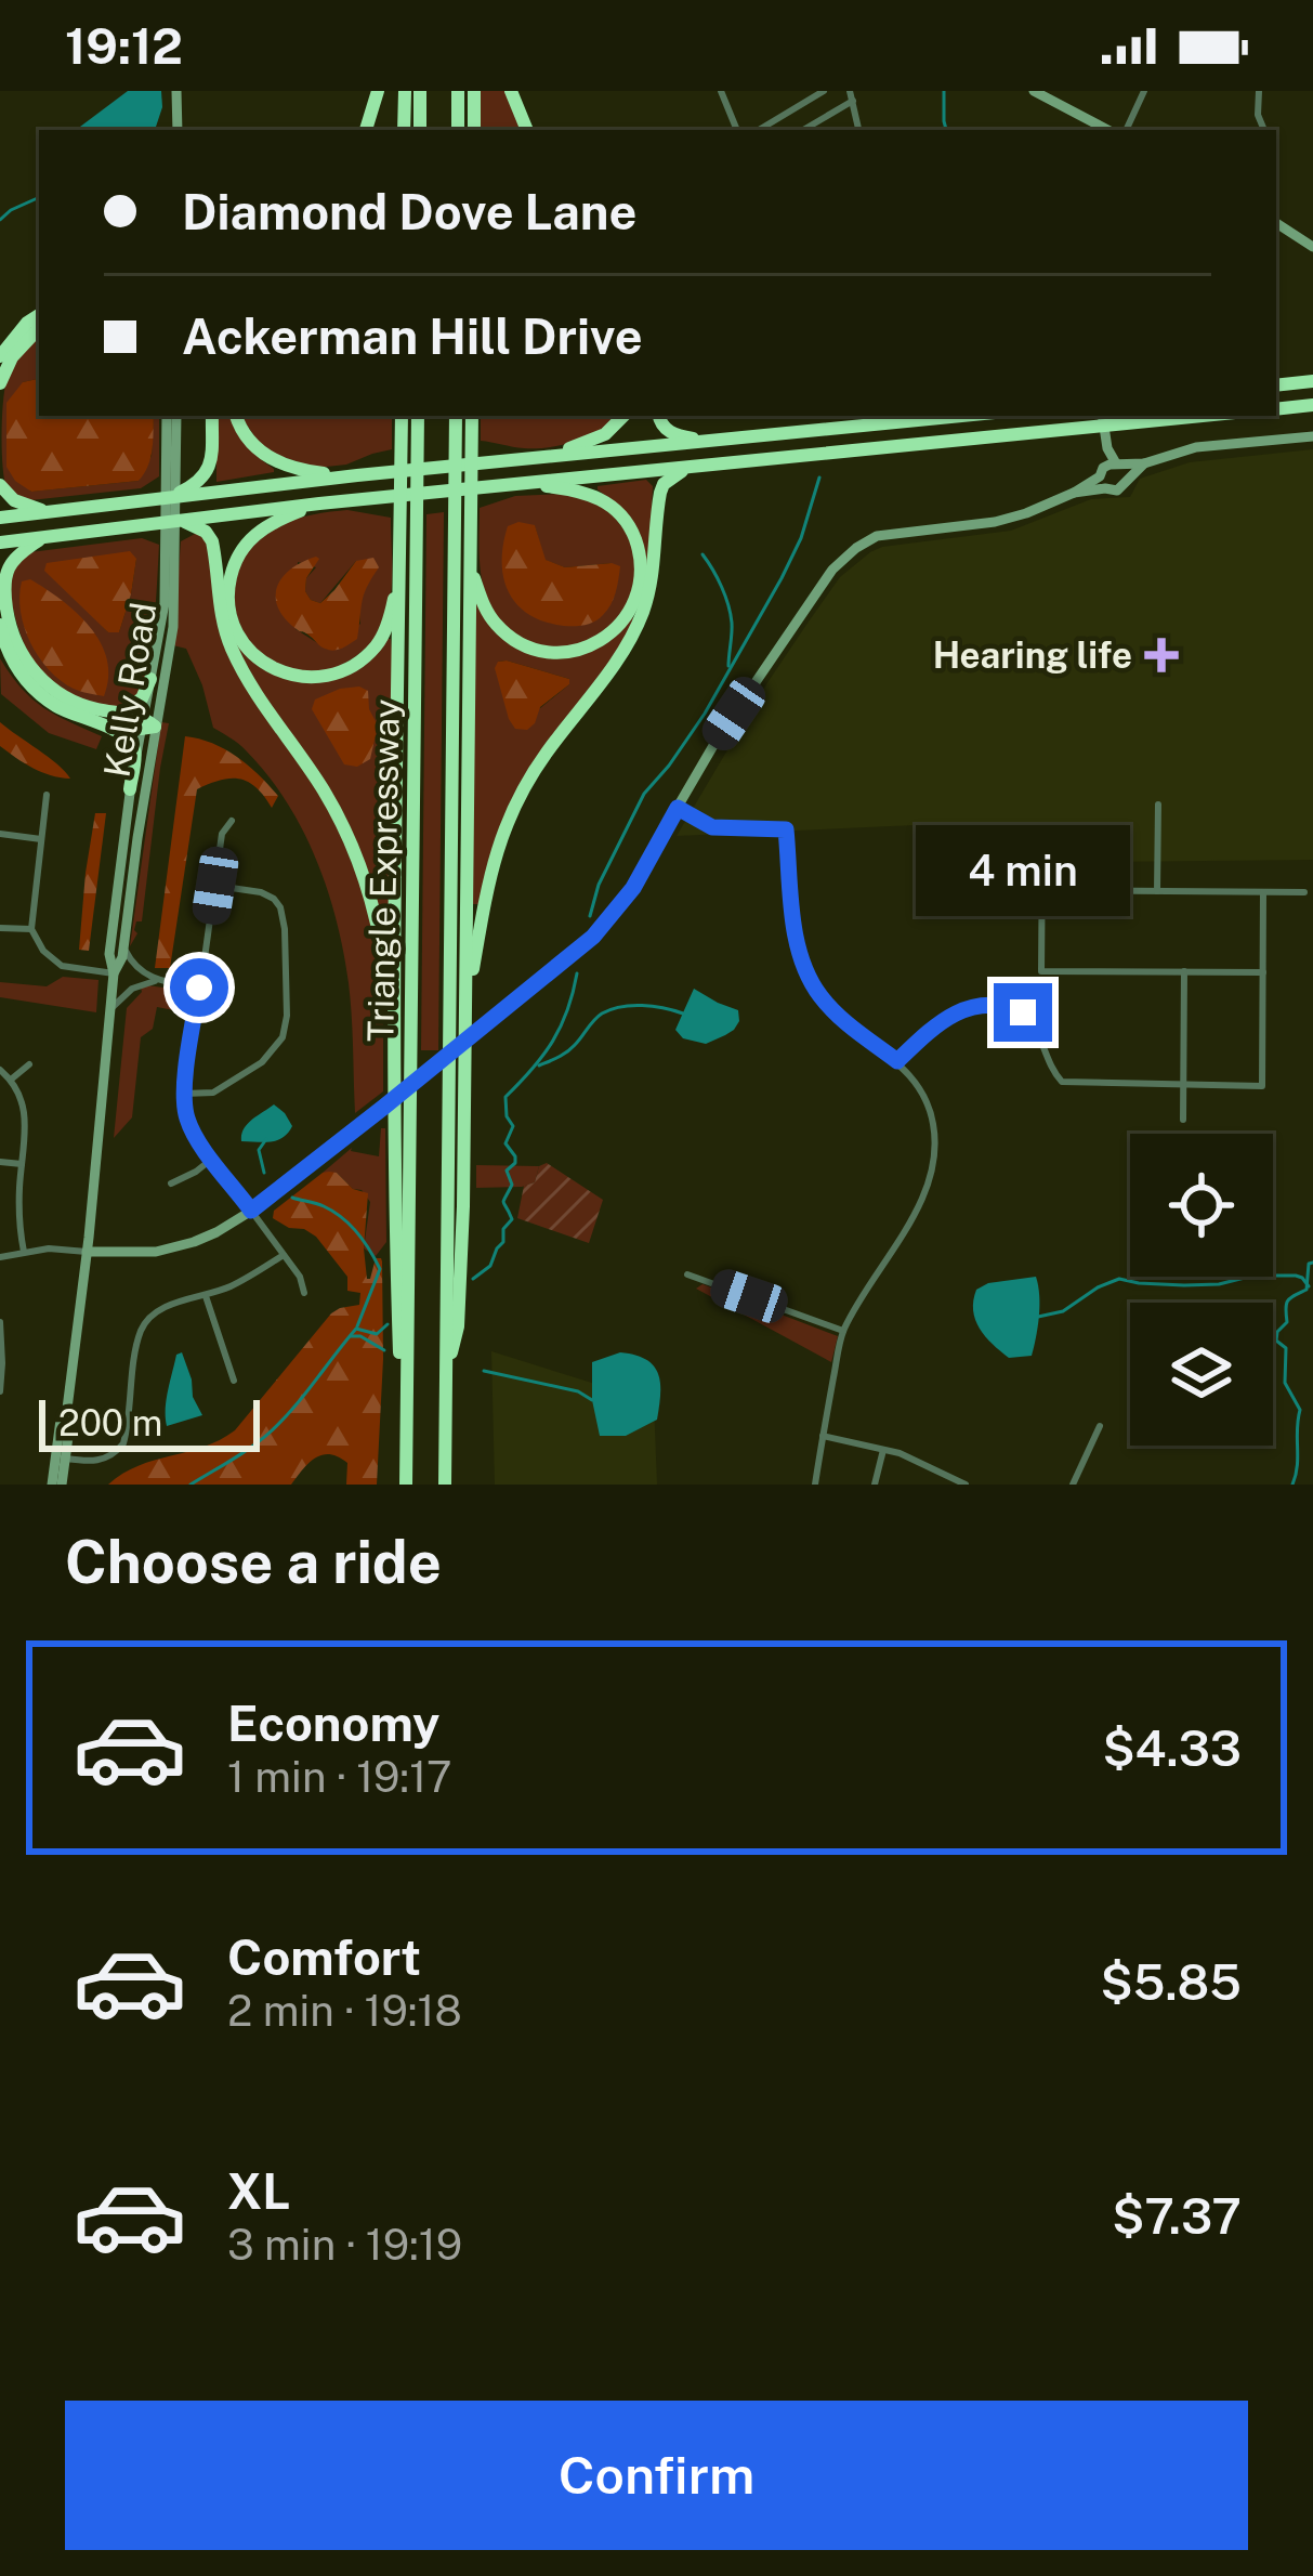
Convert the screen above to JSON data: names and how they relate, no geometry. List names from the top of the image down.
{
  "streets": {
    "highway": ["Triangle Expressway"],
    "street": ["Kelly Road"]
  },
  "places": {
    "health": ["Hearing life"]
  },
  "scale_bar": "200 m",
  "page": {
    "status": "19:12",
    "banner": ["Diamond Dove Lane", "Ackerman Hill Drive"],
    "bubble": "4 min",
    "scale": "200 m",
    "heading": "Choose a ride",
    "list": [
      {
        "name": "Economy",
        "note": "1 min · 19:17",
        "value": "$4.33"
      },
      {
        "name": "Comfort",
        "note": "2 min · 19:18",
        "value": "$5.85"
      },
      {
        "name": "XL",
        "note": "3 min · 19:19",
        "value": "$7.37"
      }
    ],
    "buttons": "Confirm"
  }
}
